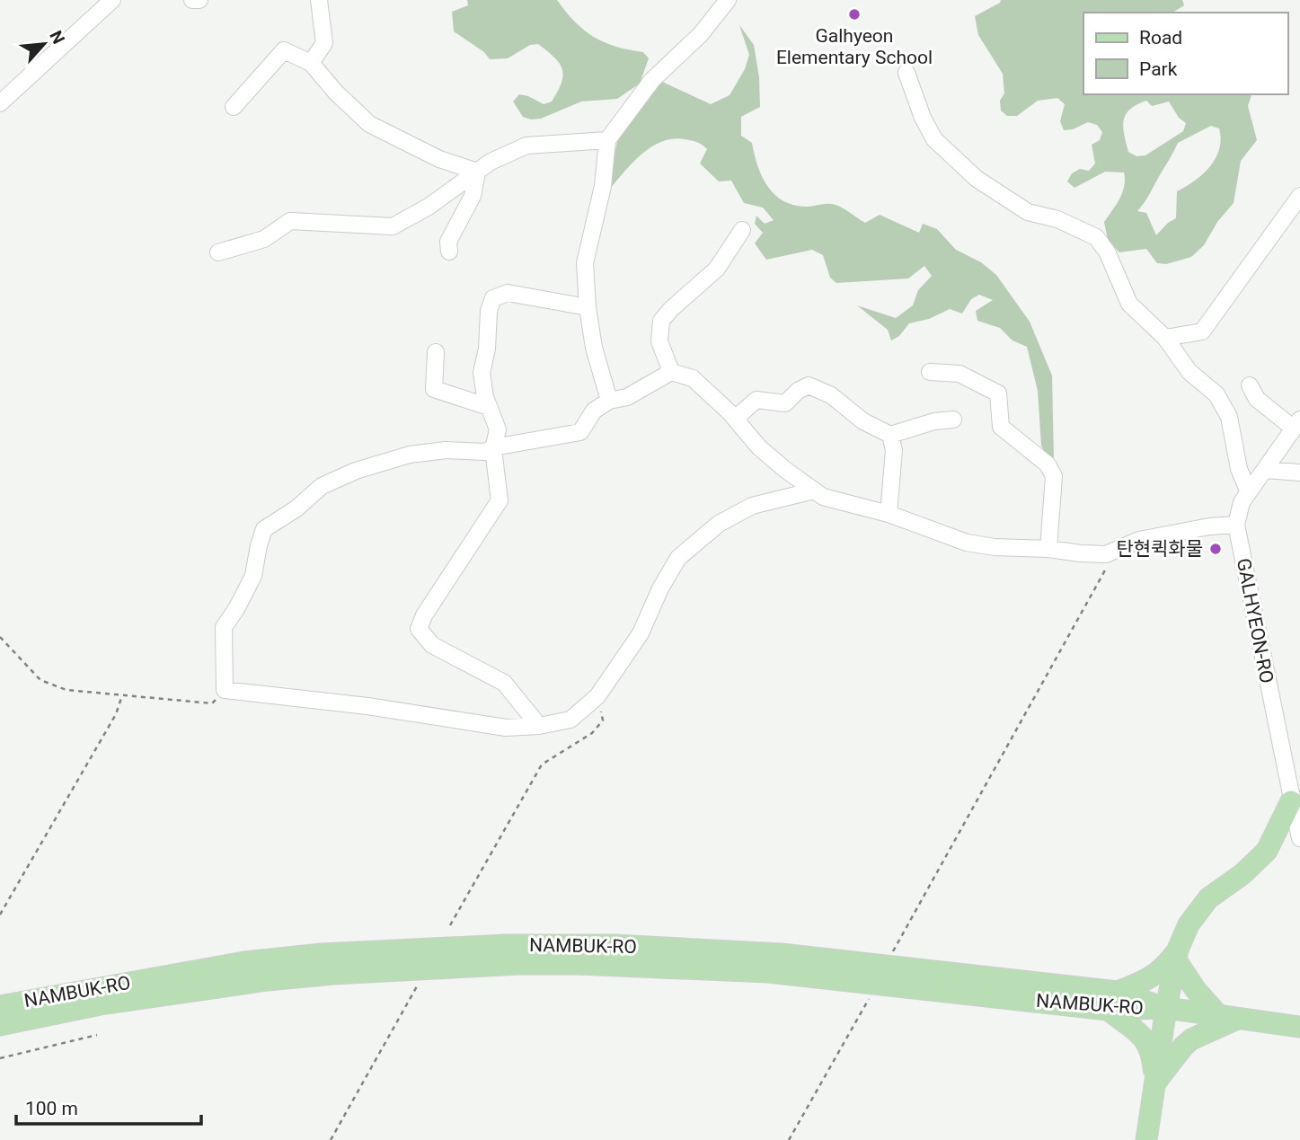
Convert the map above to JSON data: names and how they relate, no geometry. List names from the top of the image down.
{
  "streets": {
    "main road": ["NAMBUK-RO"],
    "street": ["GALHYEON-RO"]
  },
  "places": ["Galhyeon Elementary School", "탄현퀵화물"],
  "legend": ["Road", "Park"],
  "scale_bar": "100 m",
  "north": "top right"
}
